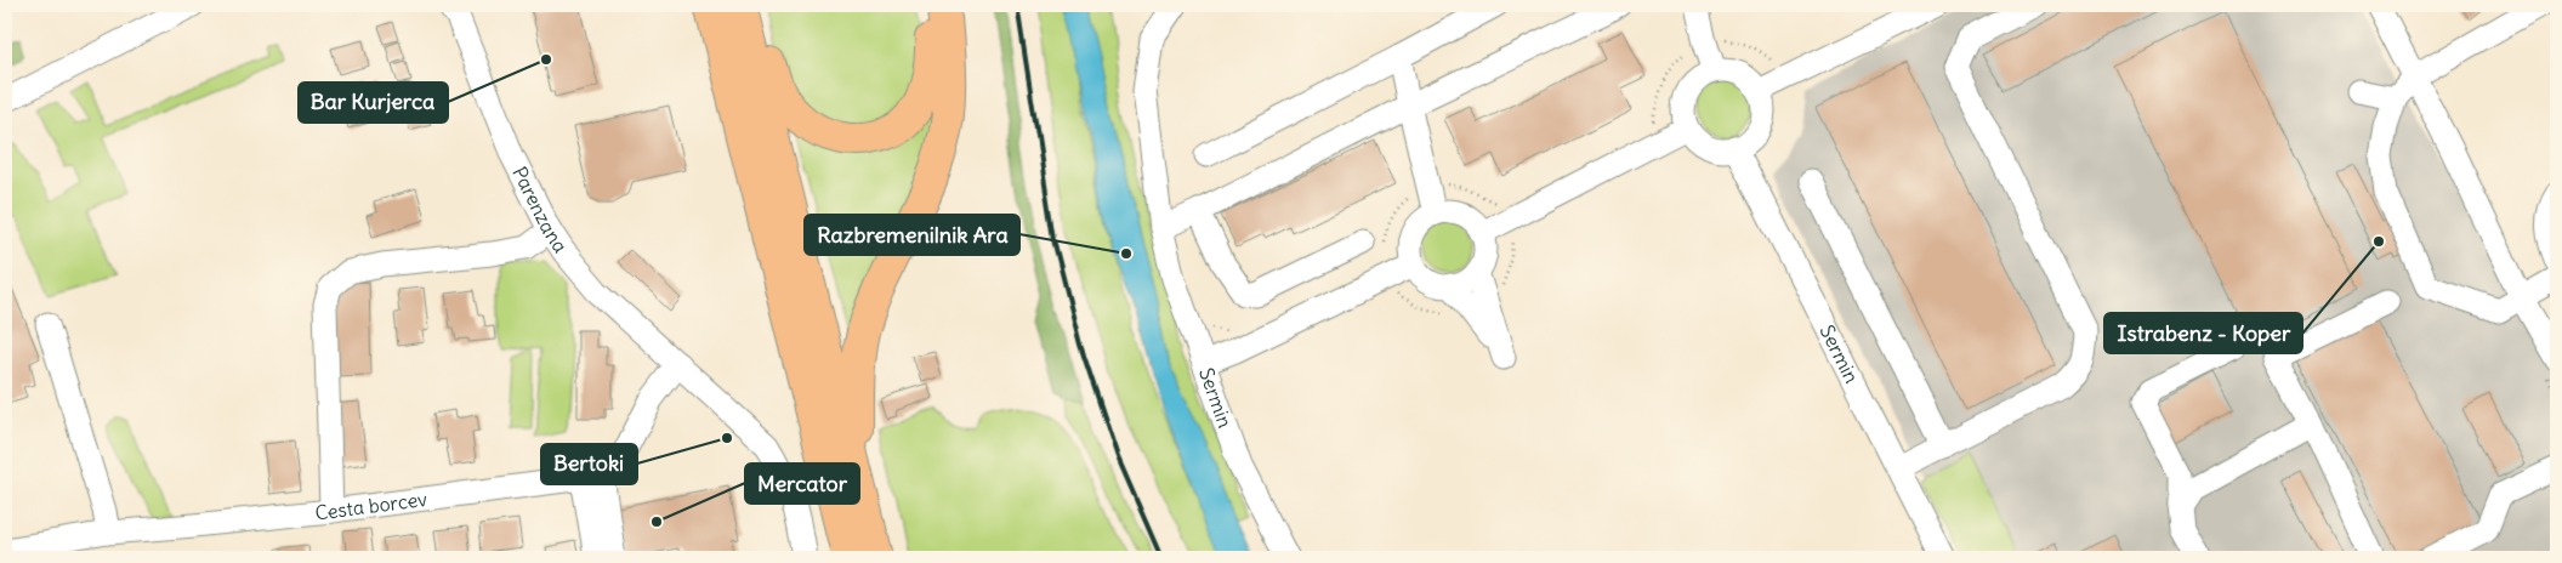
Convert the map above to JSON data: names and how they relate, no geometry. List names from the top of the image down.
{
  "streets": {
    "street": ["Parenzana", "Sermin", "Cesta borcev"]
  },
  "places": [
    "Bar Kurjerca",
    "Istrabenz - Koper",
    "Razbremenilnik Ara",
    "Bertoki",
    "Mercator"
  ]
}
